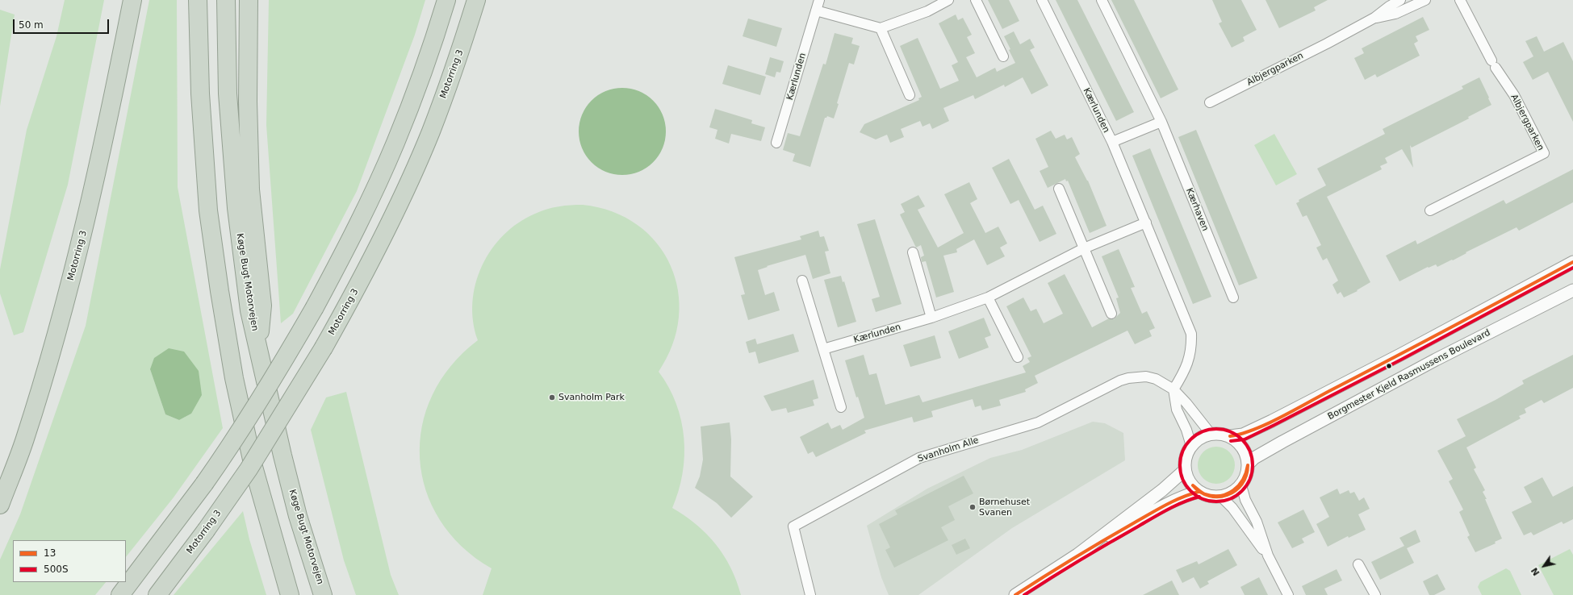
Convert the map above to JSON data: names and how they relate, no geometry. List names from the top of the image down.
{
  "streets": {
    "highway": ["Motorring 3", "Køge Bugt Motorvejen"],
    "street": [
      "Albjergparken",
      "Kærlunden",
      "Kærhaven",
      "Borgmester Kjeld Rasmussens Boulevard",
      "Svanholm Alle"
    ]
  },
  "crossings": [
    ["Kærlunden", "Svanholm Alle"],
    ["Borgmester Kjeld Rasmussens Boulevard", "Svanholm Alle"]
  ],
  "places": ["Svanholm Park", "Børnehuset Svanen"],
  "lines": ["transit line 13", "transit line 500S"],
  "legend": ["13", "500S"],
  "scale_bar": "50 m",
  "north": "bottom left"
}
